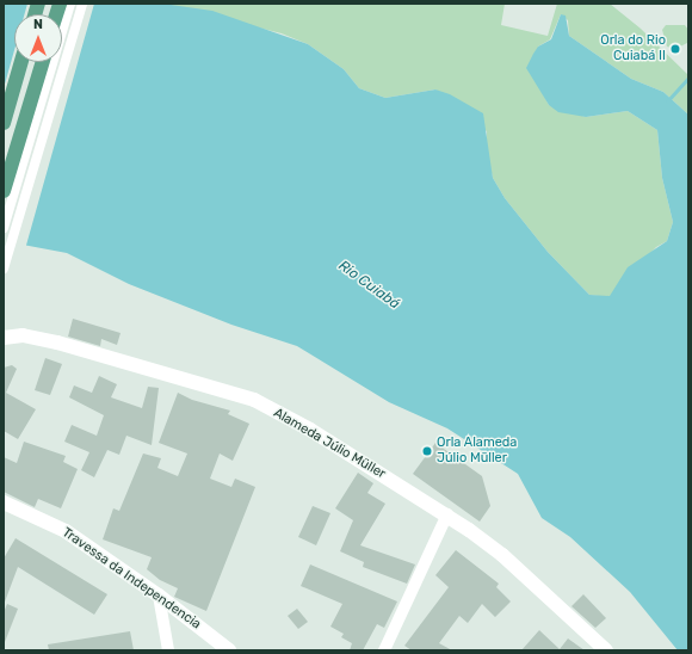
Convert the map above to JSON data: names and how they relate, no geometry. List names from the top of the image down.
{
  "streets": {
    "main road": ["Alameda Júlio Müller", "Travessa da Independencia"]
  },
  "water": ["Rio Cuiabá"],
  "places": ["Orla do Rio Cuiabá II", "Orla Alameda Júlio Müller"],
  "north": "top"
}
